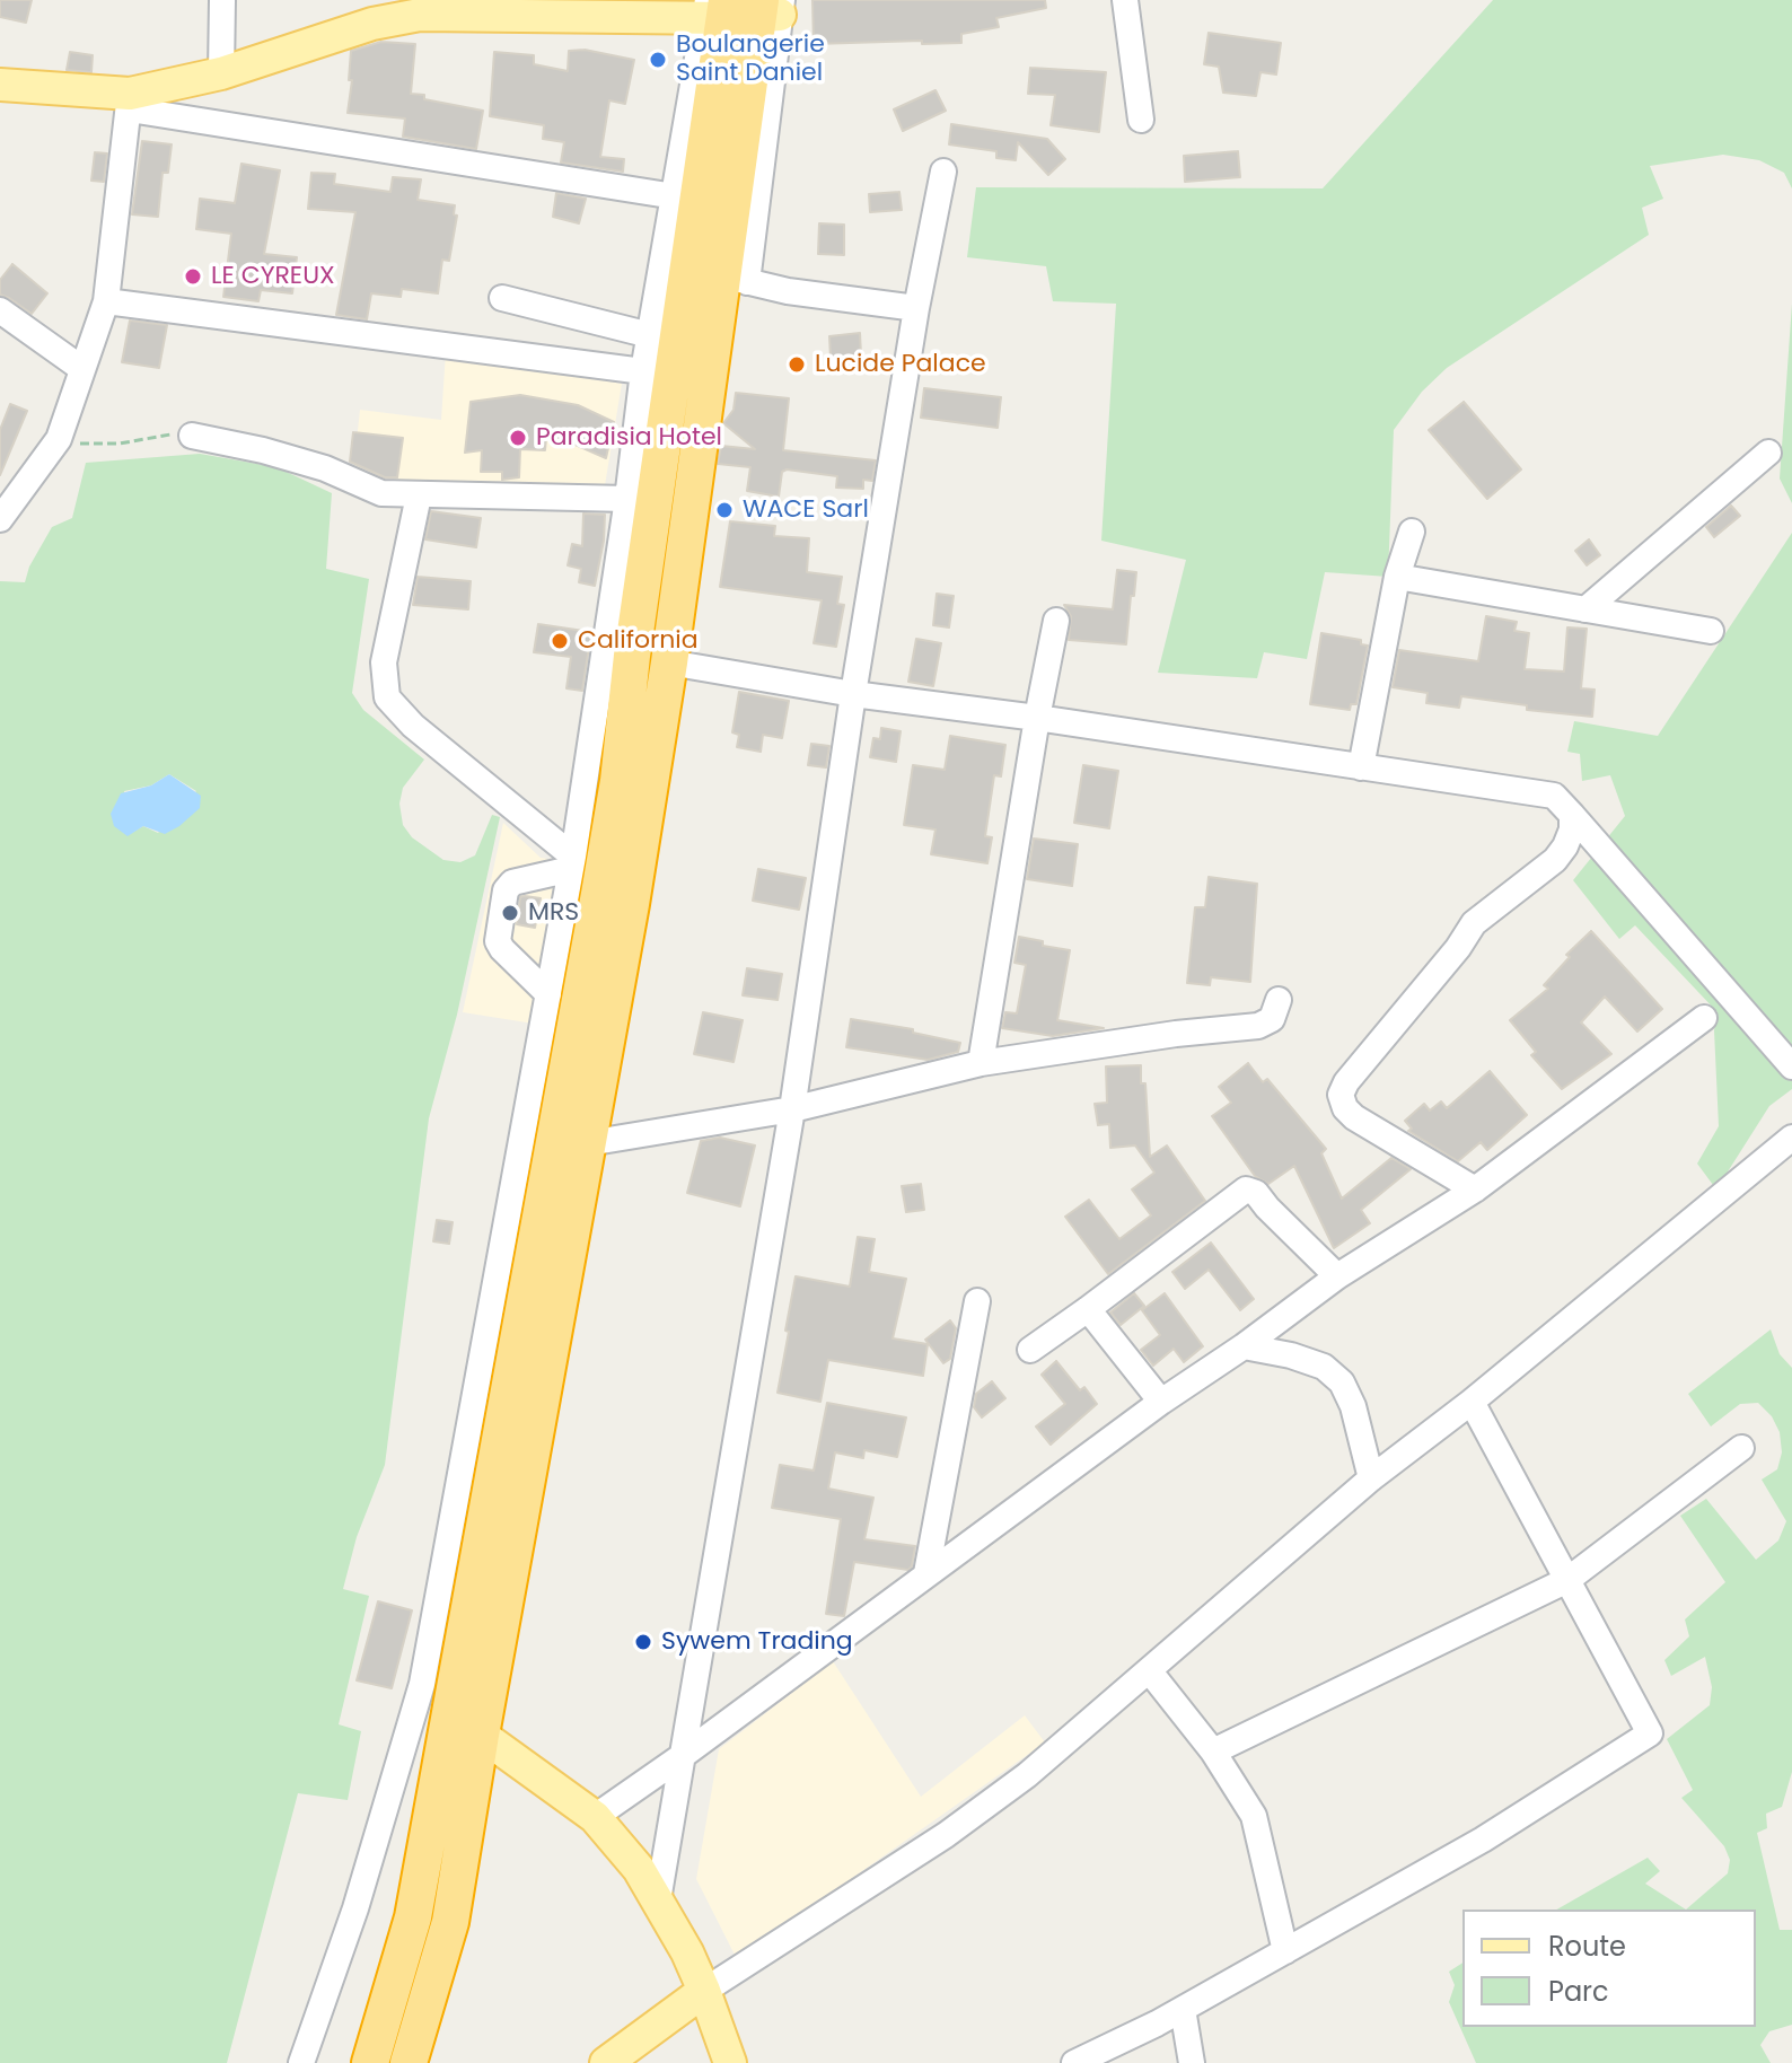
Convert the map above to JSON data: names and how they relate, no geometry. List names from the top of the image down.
{
  "places": [
    "Boulangerie Saint Daniel",
    "LE CYREUX",
    "Lucide Palace",
    "Paradisia Hotel",
    "WACE Sarl",
    "California",
    "MRS",
    "Sywem Trading"
  ],
  "legend": ["Route", "Parc"]
}
